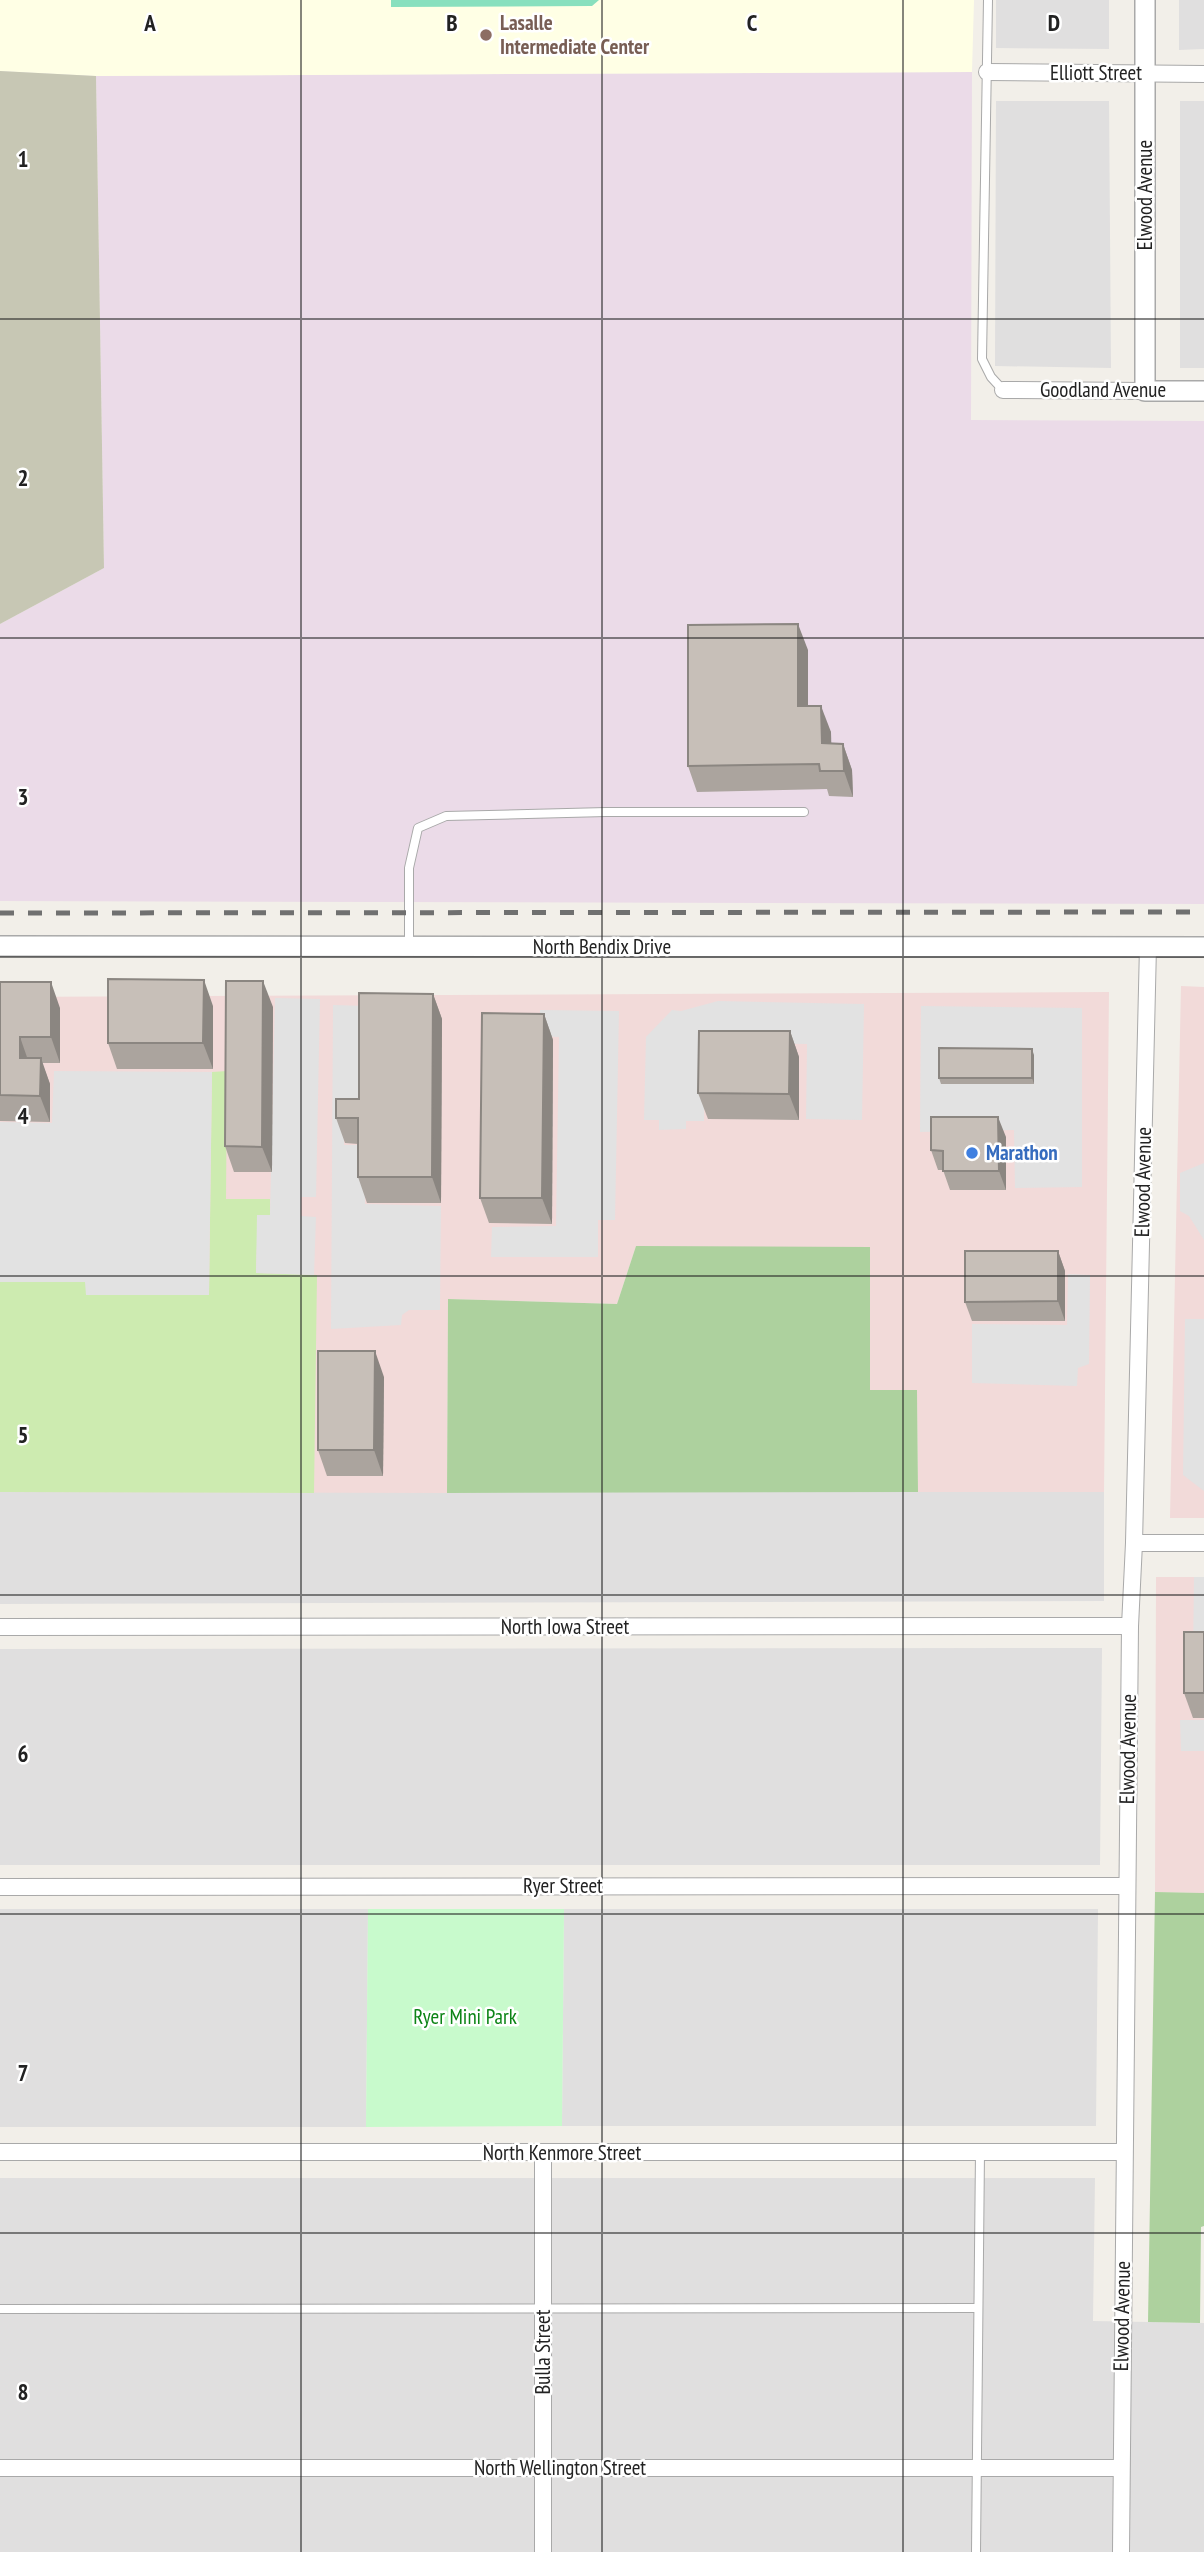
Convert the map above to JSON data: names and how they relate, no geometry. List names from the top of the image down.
{
  "streets": {
    "street": [
      "Elliott Street",
      "Elwood Avenue",
      "Goodland Avenue",
      "North Bendix Drive",
      "North Iowa Street",
      "Ryer Street",
      "North Kenmore Street",
      "Bulla Street",
      "North Wellington Street"
    ]
  },
  "crossings": [
    ["Elliott Street", "Elwood Avenue"],
    ["Elwood Avenue", "Goodland Avenue"],
    ["Elwood Avenue", "North Bendix Drive"],
    ["Elwood Avenue", "North Iowa Street"],
    ["Elwood Avenue", "Ryer Street"],
    ["Elwood Avenue", "North Kenmore Street"],
    ["Elwood Avenue", "North Wellington Street"],
    ["North Kenmore Street", "Bulla Street"],
    ["Bulla Street", "North Wellington Street"]
  ],
  "parks": ["Ryer Mini Park"],
  "places": ["Lasalle Intermediate Center", "Marathon"],
  "grid": {
    "columns": [
      "A",
      "B",
      "C",
      "D"
    ],
    "rows": [
      "1",
      "2",
      "3",
      "4",
      "5",
      "6",
      "7",
      "8"
    ]
  }
}
